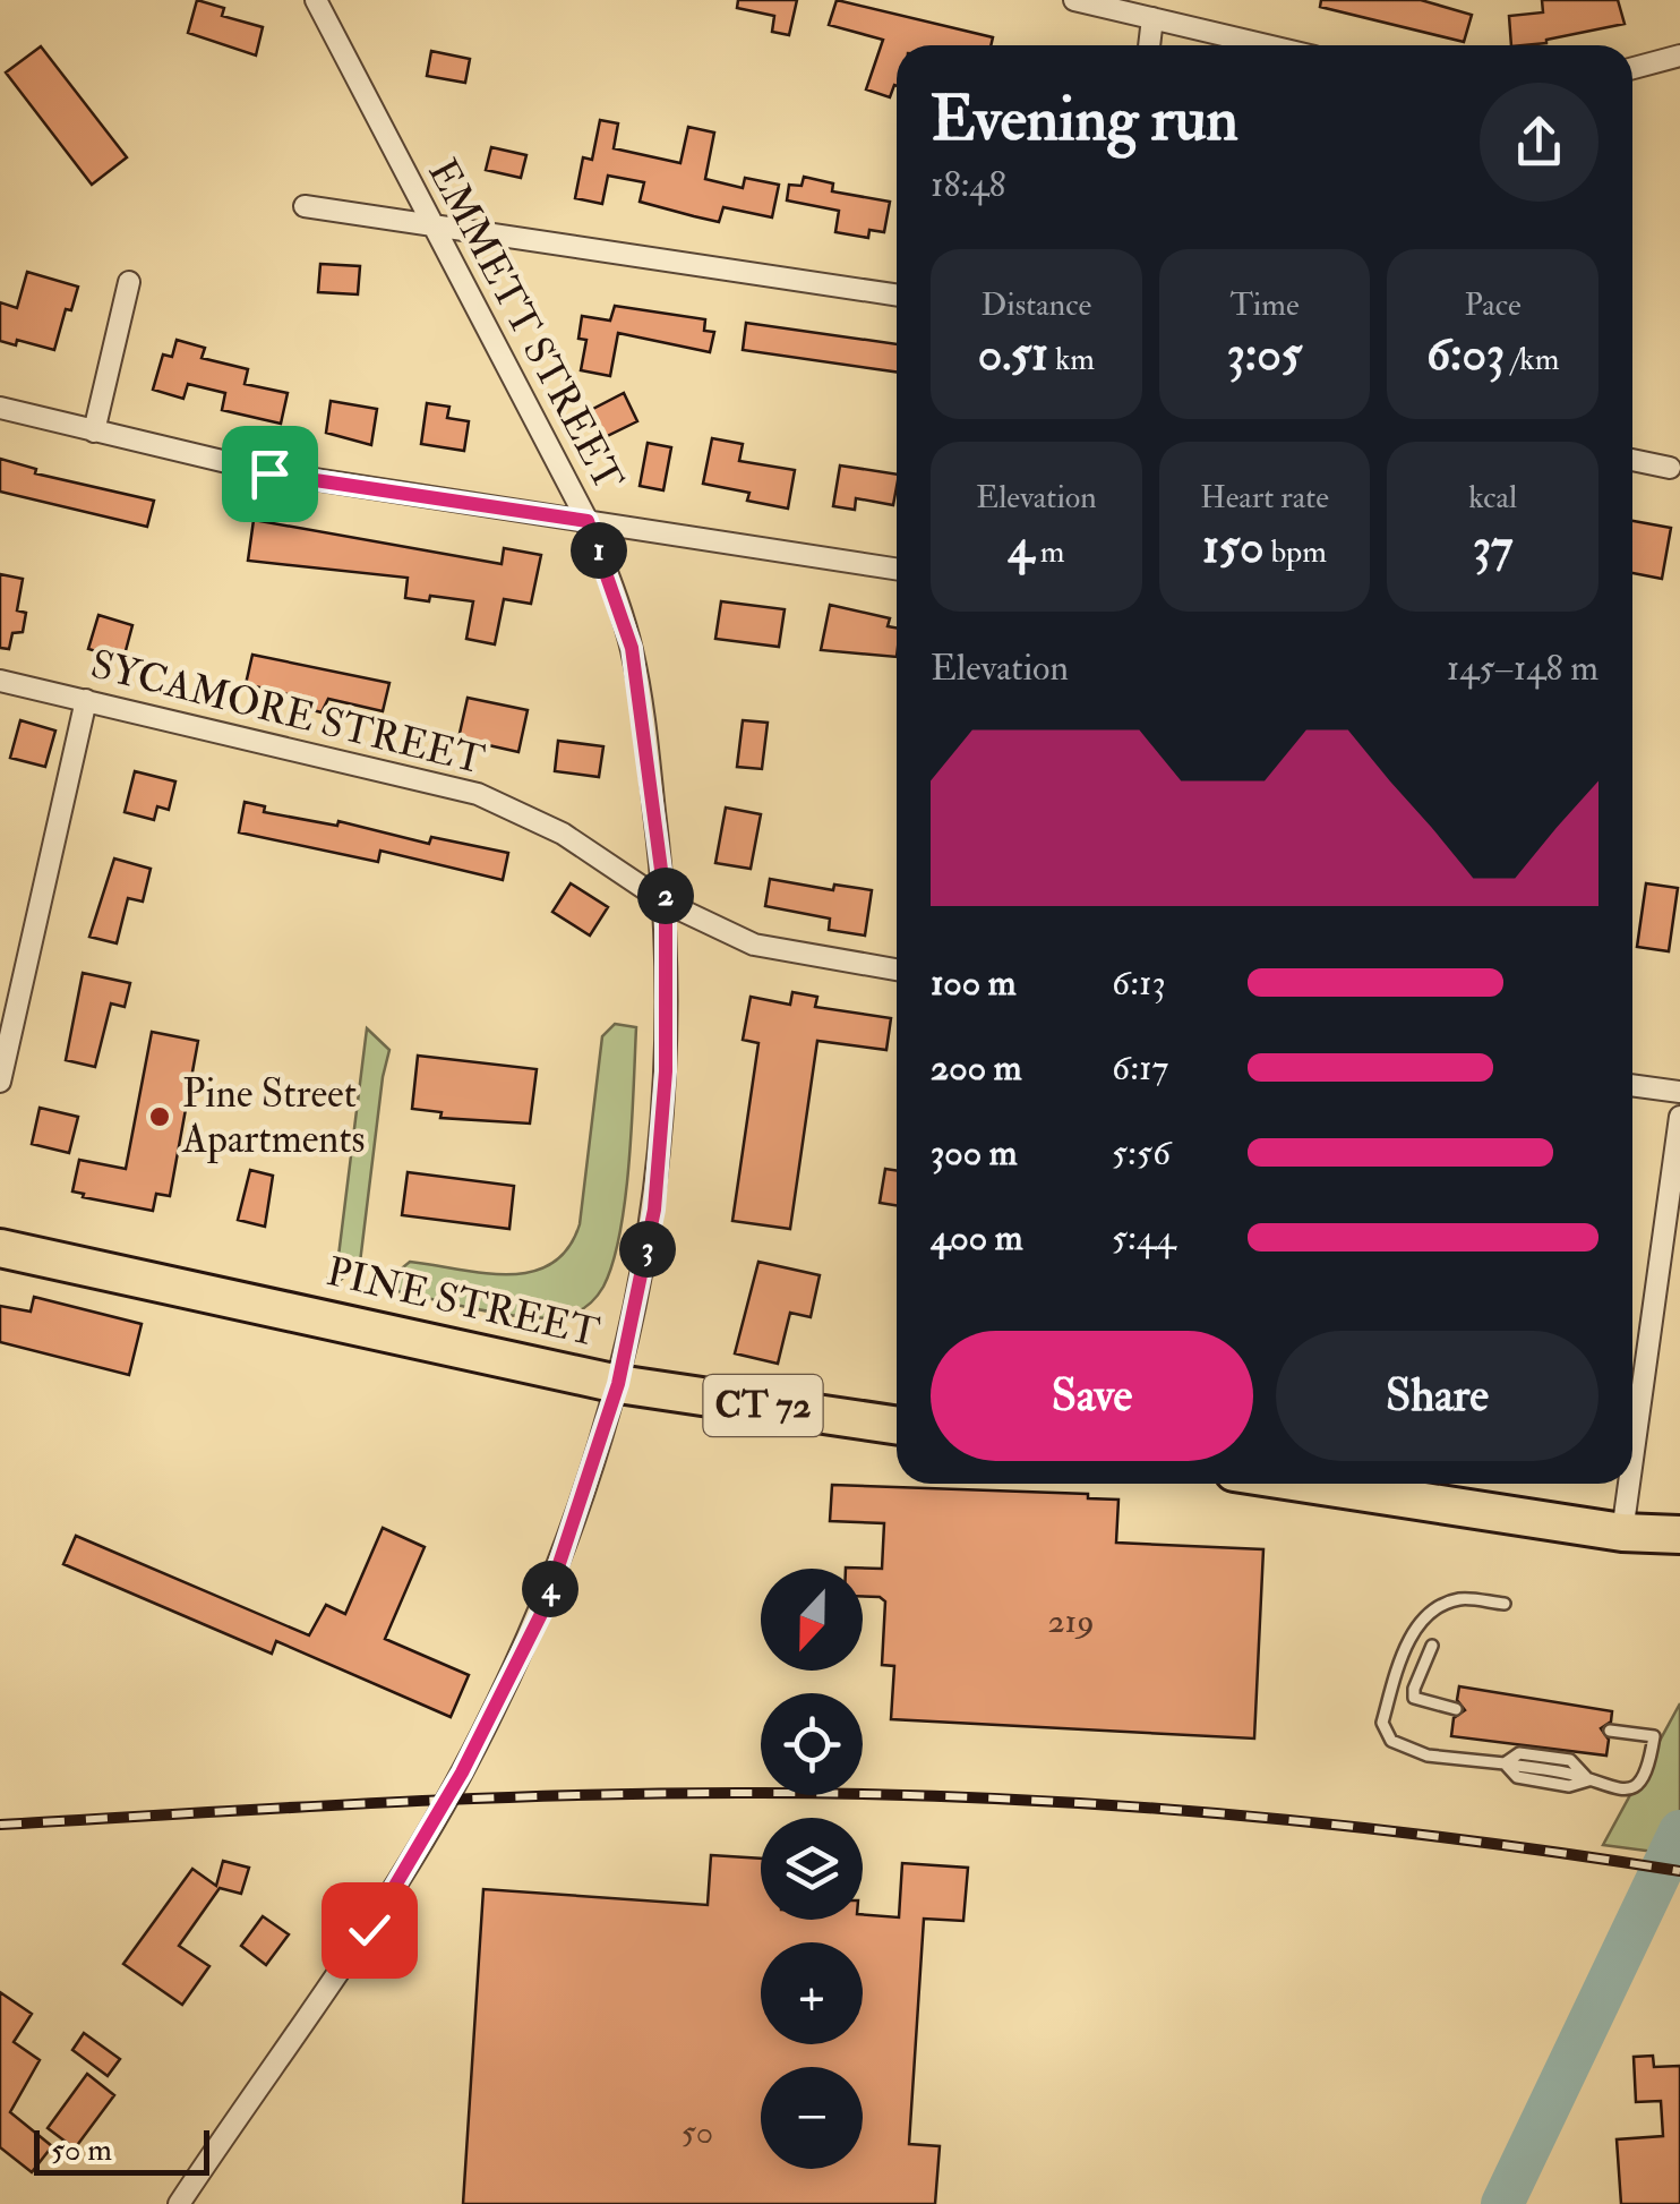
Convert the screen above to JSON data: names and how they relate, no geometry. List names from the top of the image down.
{
  "streets": {
    "highway": ["PINE STREET", "CT 72"],
    "street": ["EMMETT STREET", "SYCAMORE STREET"]
  },
  "crossings": [
    ["EMMETT STREET", "SYCAMORE STREET"],
    ["EMMETT STREET", "PINE STREET"]
  ],
  "places": ["Pine Street Apartments"],
  "house_numbers": ["219", "50"],
  "scale_bar": "50 m",
  "north": "bottom",
  "page": {
    "heading": ["Evening run", "18:48"],
    "stats": [
      ["Distance", "0.51 km"],
      ["Time", "3:05"],
      ["Pace", "6:03 /km"],
      ["Elevation", "4 m"],
      ["Heart rate", "150 bpm"],
      ["kcal", "37"]
    ],
    "pins": [
      "1",
      "2",
      "3",
      "4"
    ],
    "chart": ["Elevation", "145–148 m"],
    "list": [
      {
        "name": "100 m",
        "note": "6:13"
      },
      {
        "name": "200 m",
        "note": "6:17"
      },
      {
        "name": "300 m",
        "note": "5:56"
      },
      {
        "name": "400 m",
        "note": "5:44"
      }
    ],
    "buttons": ["Save", "Share"],
    "map_buttons": ["+", "−"],
    "scale": "50 m"
  }
}
